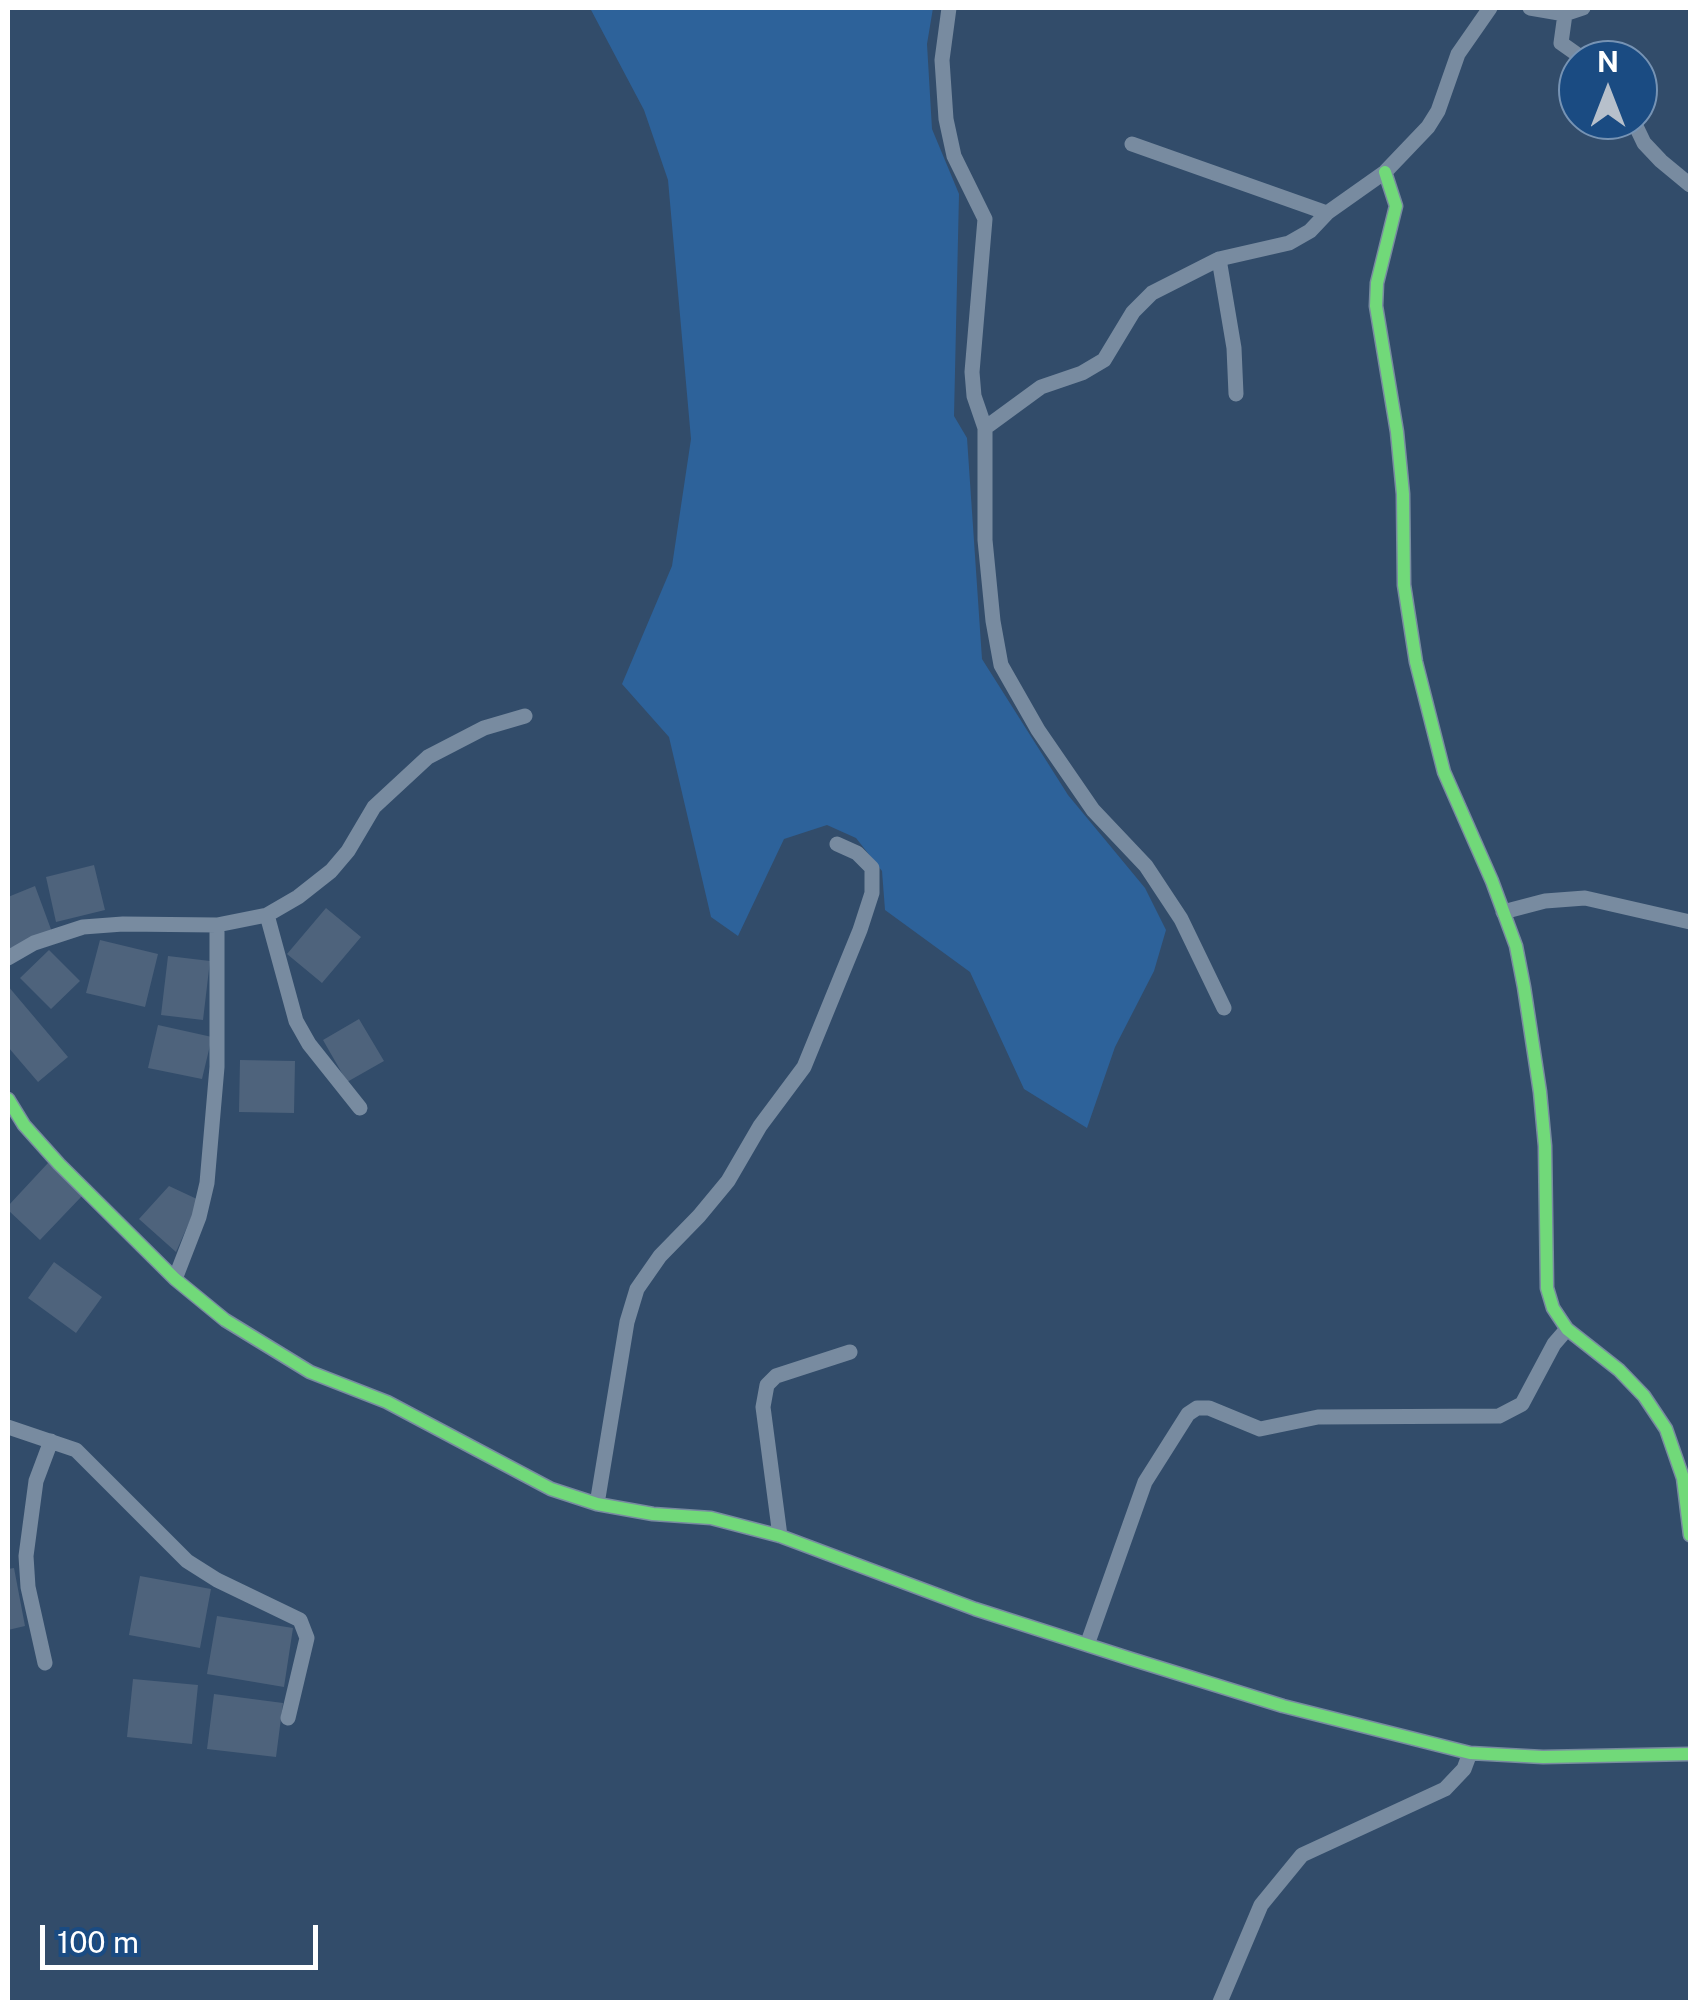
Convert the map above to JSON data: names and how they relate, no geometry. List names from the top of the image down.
{
  "scale_bar": "100 m",
  "north": "top"
}
